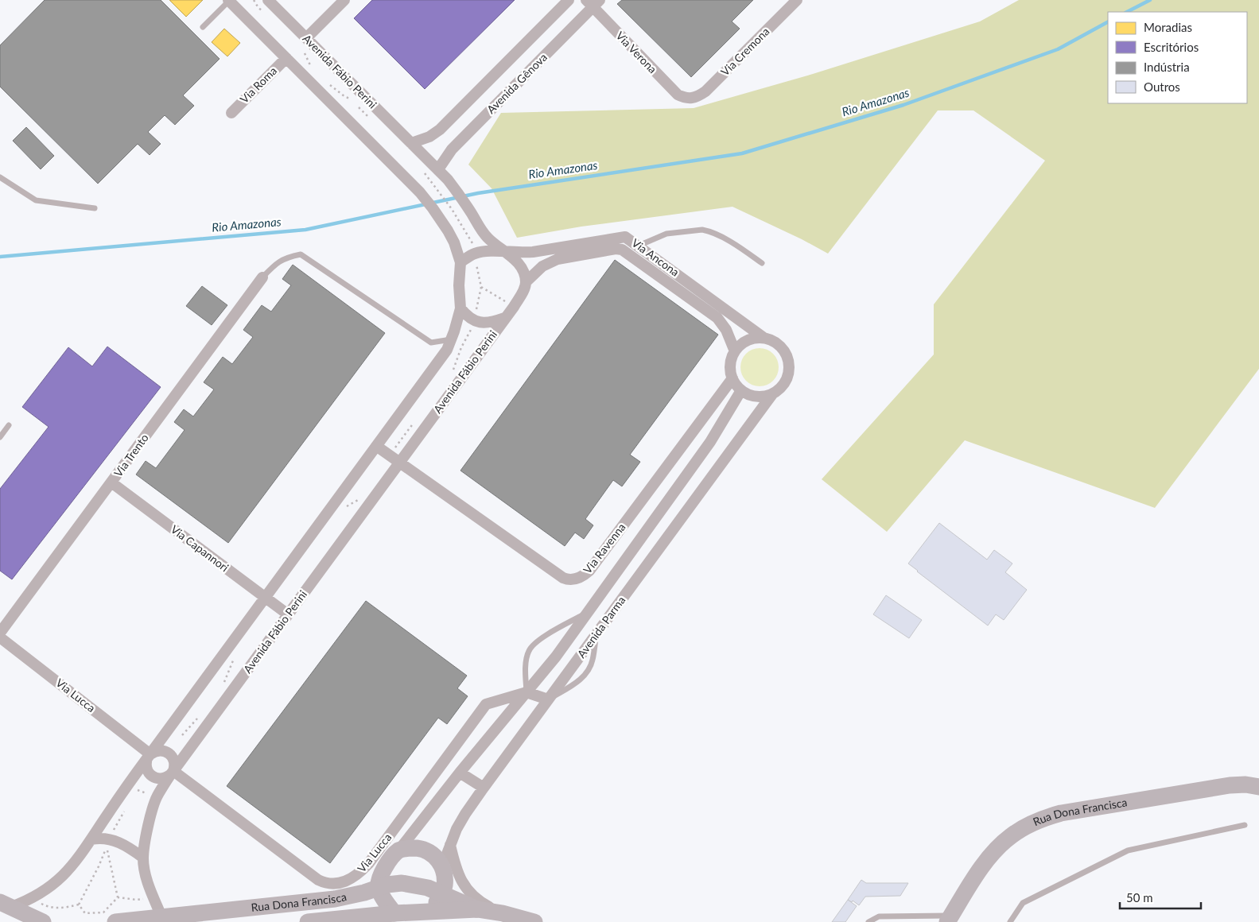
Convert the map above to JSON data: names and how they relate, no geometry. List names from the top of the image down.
{
  "streets": {
    "main road": ["Rua Dona Francisca"],
    "street": [
      "Via Cremona",
      "Via Verona",
      "Avenida Fábio Perini",
      "Avenida Gênova",
      "Via Roma",
      "Via Ancona",
      "Via Trento",
      "Via Capannori",
      "Via Ravenna",
      "Avenida Parma",
      "Via Lucca"
    ]
  },
  "crossings": [
    ["Via Cremona", "Via Verona"],
    ["Via Verona", "Avenida Gênova"],
    ["Avenida Fábio Perini", "Avenida Gênova"],
    ["Avenida Fábio Perini", "Via Ancona"],
    ["Avenida Fábio Perini", "Via Capannori"],
    ["Avenida Fábio Perini", "Via Ravenna"],
    ["Avenida Fábio Perini", "Via Lucca"],
    ["Avenida Fábio Perini", "Rua Dona Francisca"],
    ["Via Ancona", "Via Ravenna"],
    ["Via Ancona", "Avenida Parma"],
    ["Via Trento", "Via Capannori"],
    ["Via Ravenna", "Avenida Parma"],
    ["Avenida Parma", "Via Lucca"]
  ],
  "water": ["Rio Amazonas"],
  "legend": [
    "Moradias",
    "Escritórios",
    "Indústria",
    "Outros"
  ],
  "scale_bar": "50 m"
}
